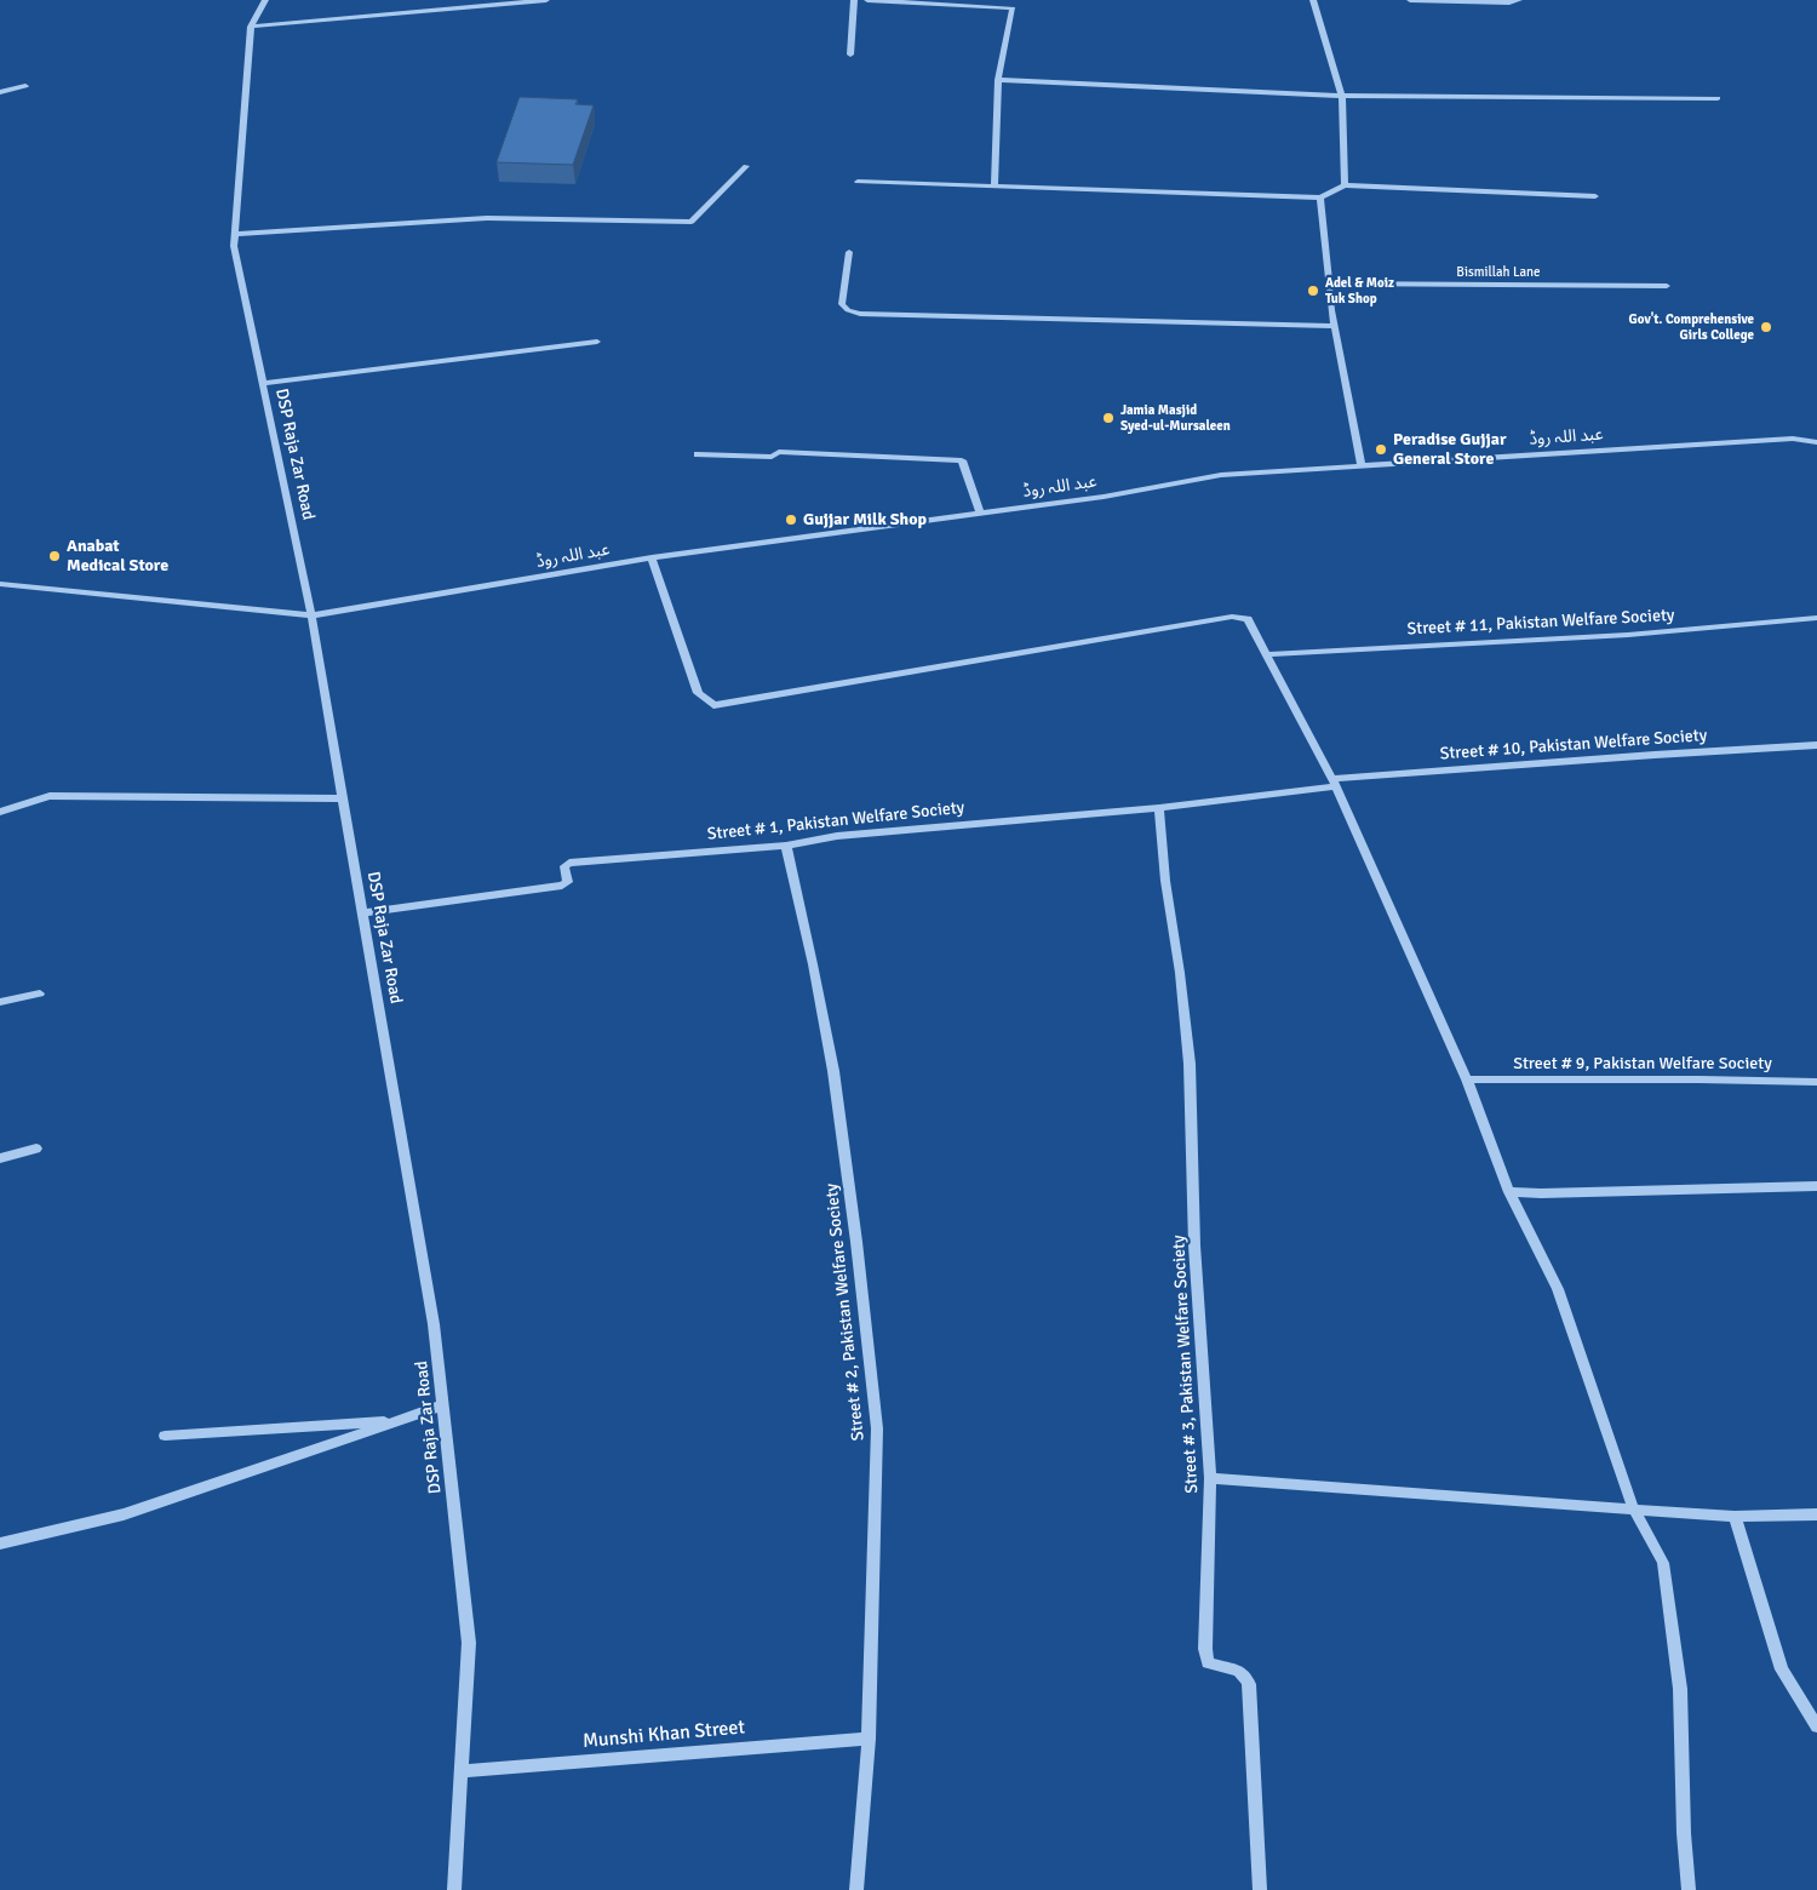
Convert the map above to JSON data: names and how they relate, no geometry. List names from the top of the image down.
{
  "streets": {
    "street": [
      "Bismillah Lane",
      "عبد اللہ روڈ",
      "DSP Raja Zar Road",
      "Street # 11, Pakistan Welfare Society",
      "Street # 10, Pakistan Welfare Society",
      "Street # 1, Pakistan Welfare Society",
      "Street # 9, Pakistan Welfare Society",
      "Street # 2, Pakistan Welfare Society",
      "Street # 3, Pakistan Welfare Society",
      "Munshi Khan Street"
    ]
  },
  "crossings": [
    ["عبد اللہ روڈ", "DSP Raja Zar Road"],
    ["DSP Raja Zar Road", "Street # 1, Pakistan Welfare Society"],
    ["DSP Raja Zar Road", "Munshi Khan Street"],
    ["Street # 10, Pakistan Welfare Society", "Street # 1, Pakistan Welfare Society"],
    ["Street # 1, Pakistan Welfare Society", "Street # 2, Pakistan Welfare Society"],
    ["Street # 1, Pakistan Welfare Society", "Street # 3, Pakistan Welfare Society"],
    ["Street # 2, Pakistan Welfare Society", "Munshi Khan Street"]
  ],
  "places": [
    "Adel & Moiz Tuk Shop",
    "Gov't. Comprehensive Girls College",
    "Jamia Masjid Syed-ul-Mursaleen",
    "Peradise Gujjar General Store",
    "Gujjar Milk Shop",
    "Anabat Medical Store"
  ]
}
